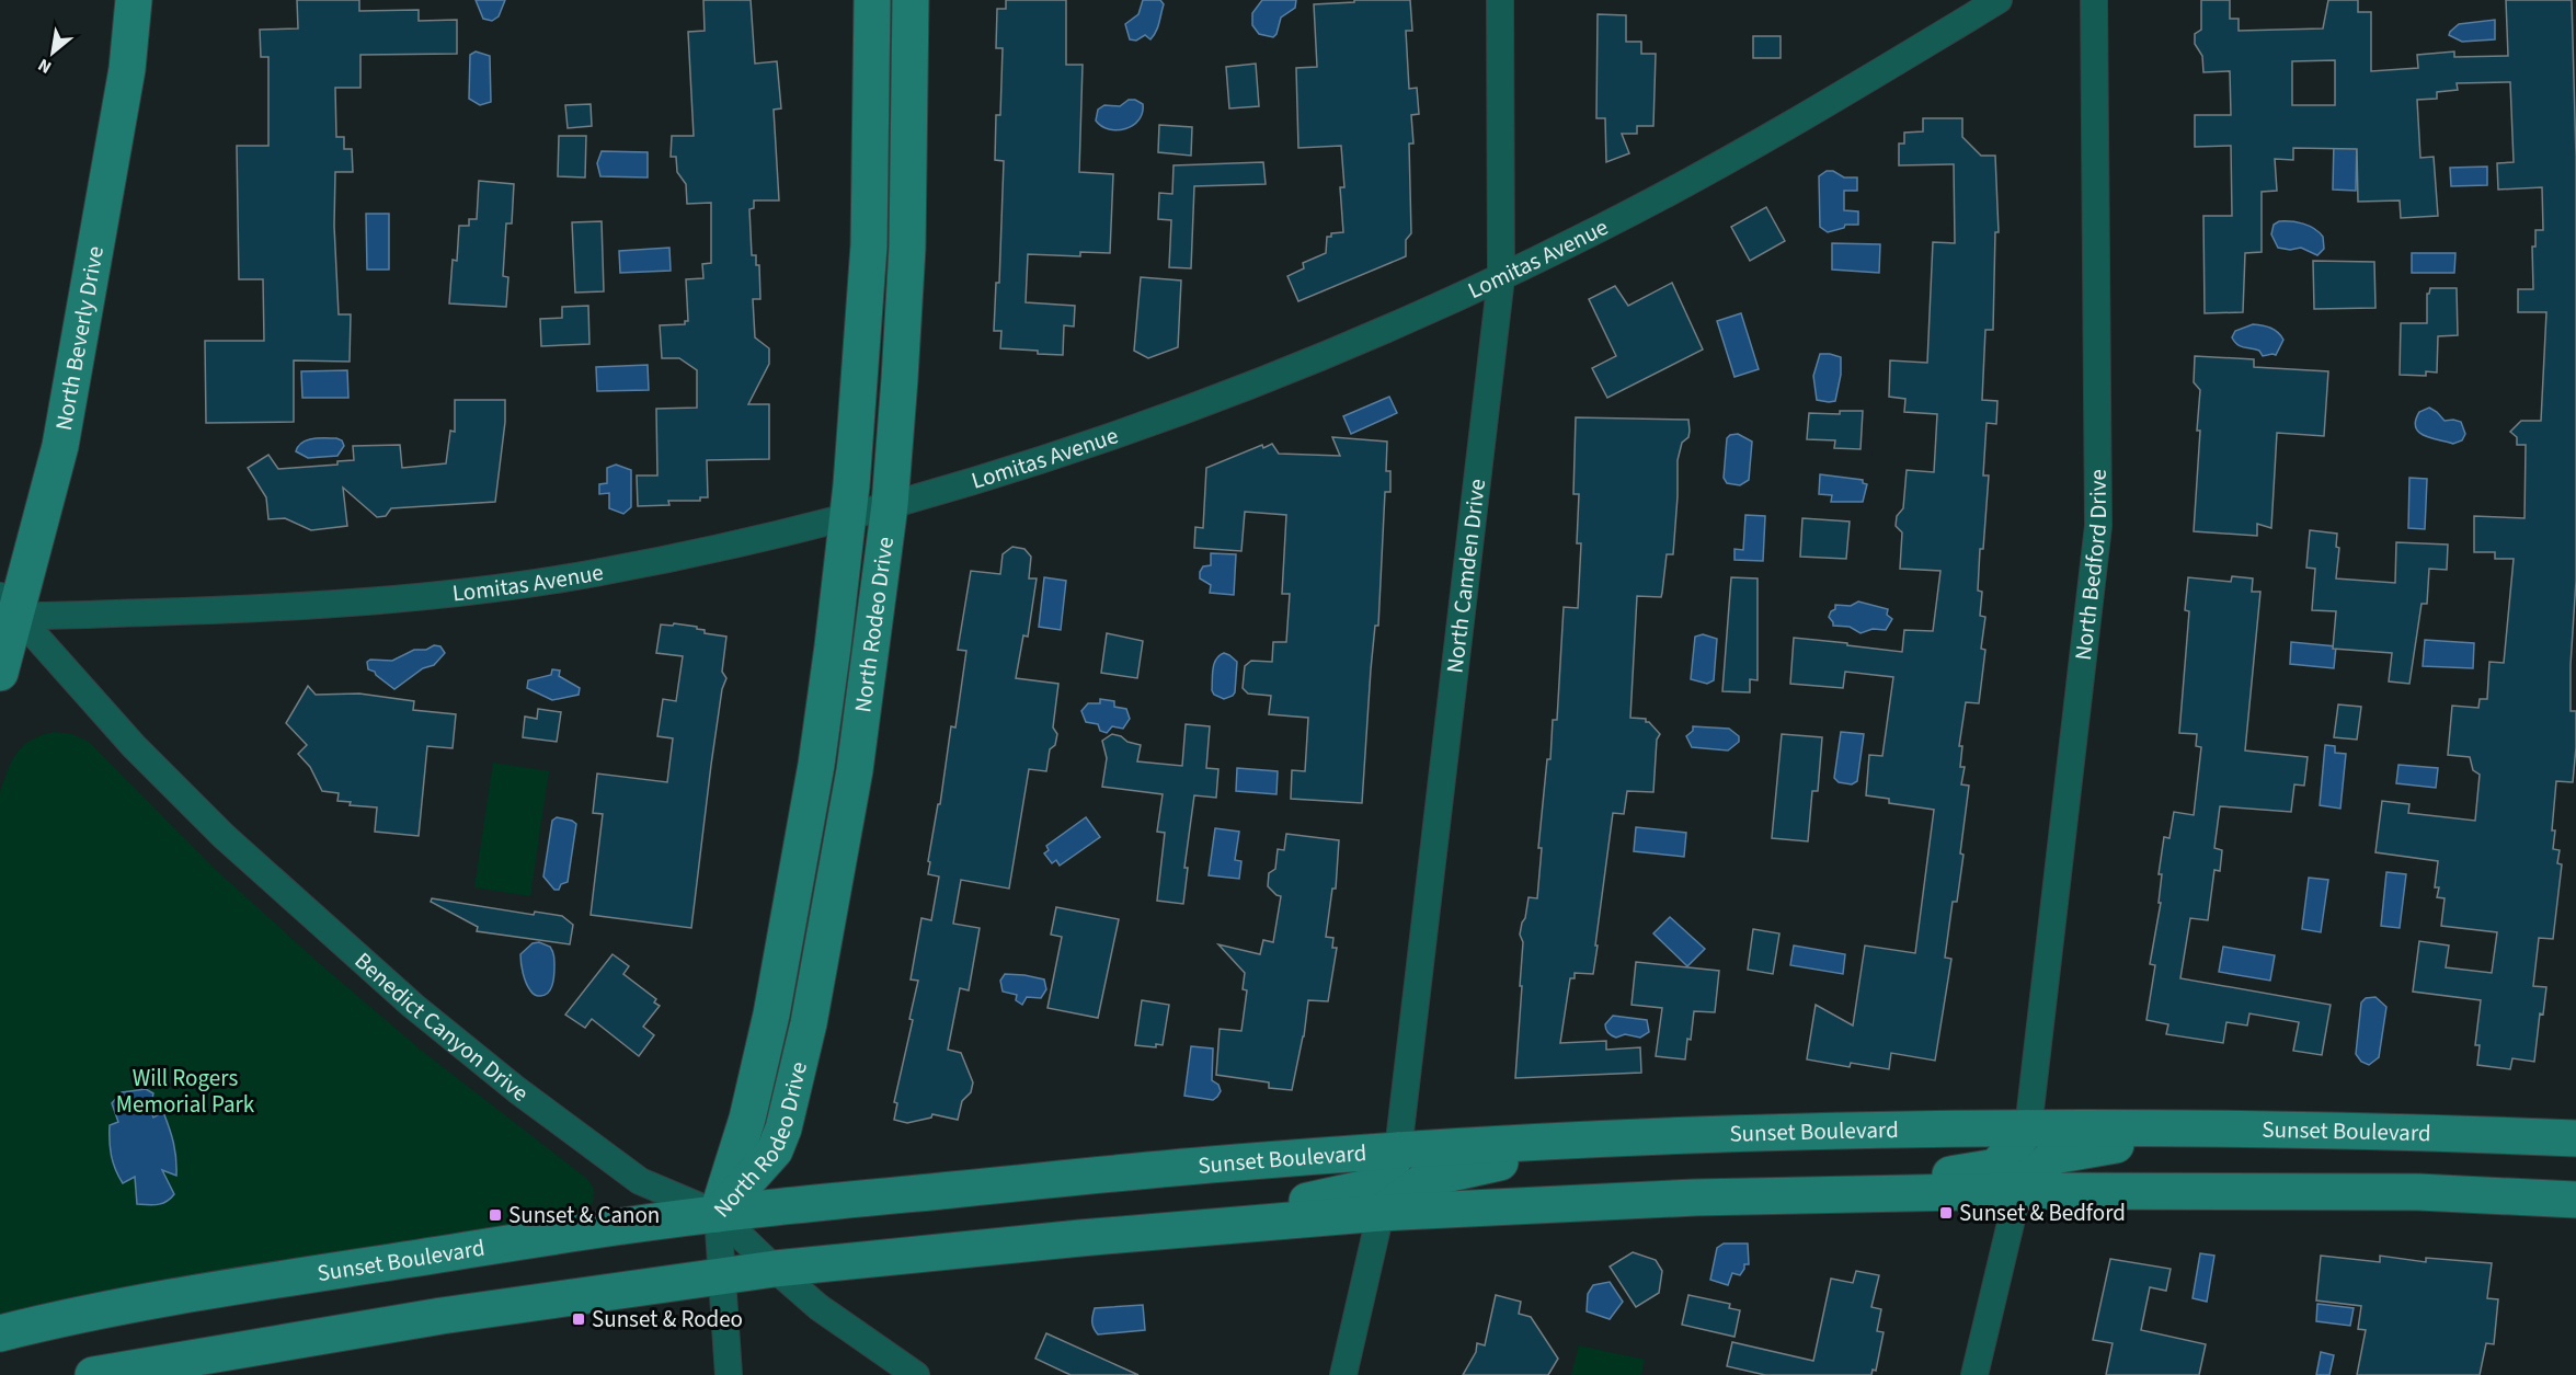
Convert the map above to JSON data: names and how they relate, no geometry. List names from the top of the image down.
{
  "streets": {
    "main road": ["North Beverly Drive", "North Rodeo Drive", "Sunset Boulevard"],
    "street": [
      "Lomitas Avenue",
      "North Bedford Drive",
      "North Camden Drive",
      "Benedict Canyon Drive"
    ]
  },
  "crossings": [
    ["Lomitas Avenue", "North Beverly Drive"],
    ["Lomitas Avenue", "North Camden Drive"],
    ["Lomitas Avenue", "North Rodeo Drive"],
    ["Lomitas Avenue", "Benedict Canyon Drive"],
    ["North Beverly Drive", "Benedict Canyon Drive"],
    ["North Bedford Drive", "Sunset Boulevard"],
    ["North Camden Drive", "Sunset Boulevard"],
    ["North Rodeo Drive", "Benedict Canyon Drive"],
    ["North Rodeo Drive", "Sunset Boulevard"],
    ["Benedict Canyon Drive", "Sunset Boulevard"]
  ],
  "parks": ["Will Rogers Memorial Park"],
  "places": {
    "transit": ["Sunset & Bedford", "Sunset & Canon", "Sunset & Rodeo"]
  },
  "north": "bottom left"
}
